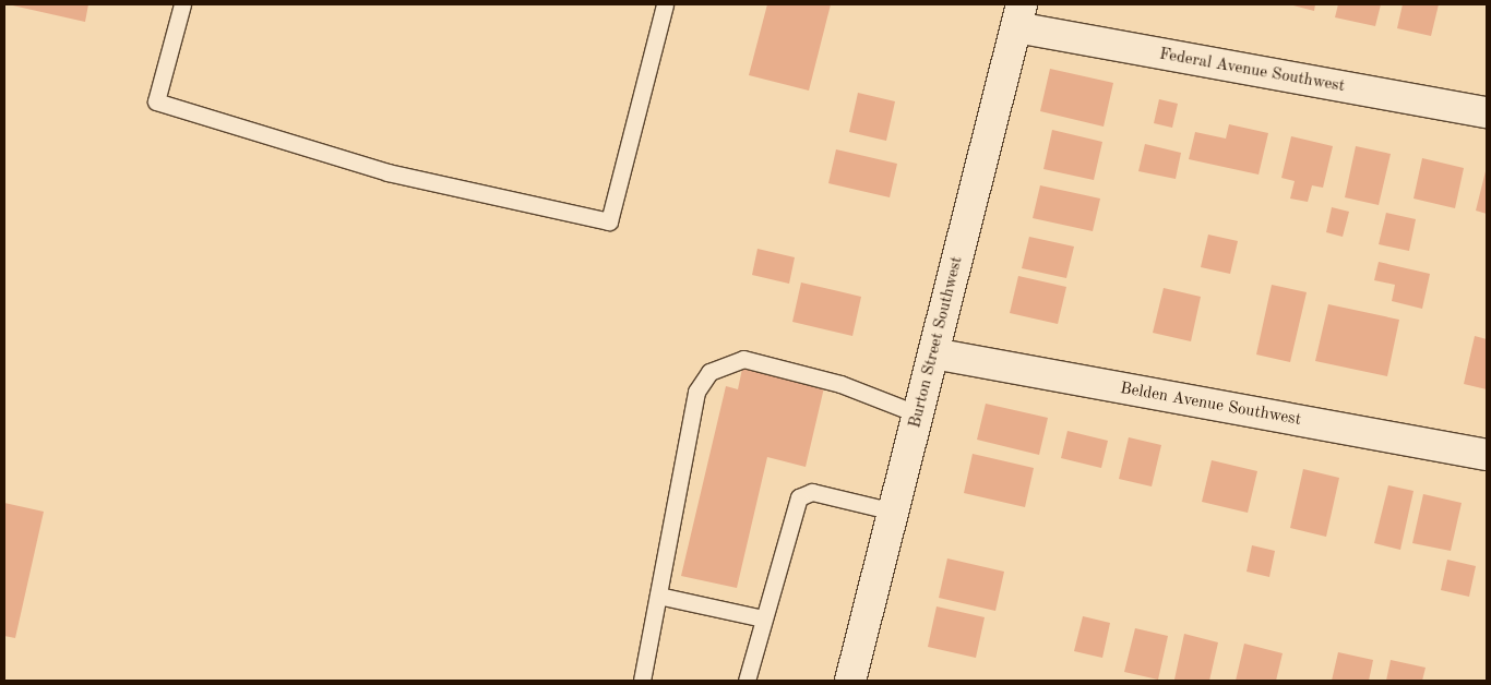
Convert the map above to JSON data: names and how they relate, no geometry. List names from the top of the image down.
{
  "streets": {
    "street": ["Federal Avenue Southwest", "Burton Street Southwest", "Belden Avenue Southwest"]
  },
  "crossings": [
    ["Federal Avenue Southwest", "Burton Street Southwest"],
    ["Burton Street Southwest", "Belden Avenue Southwest"]
  ]
}
